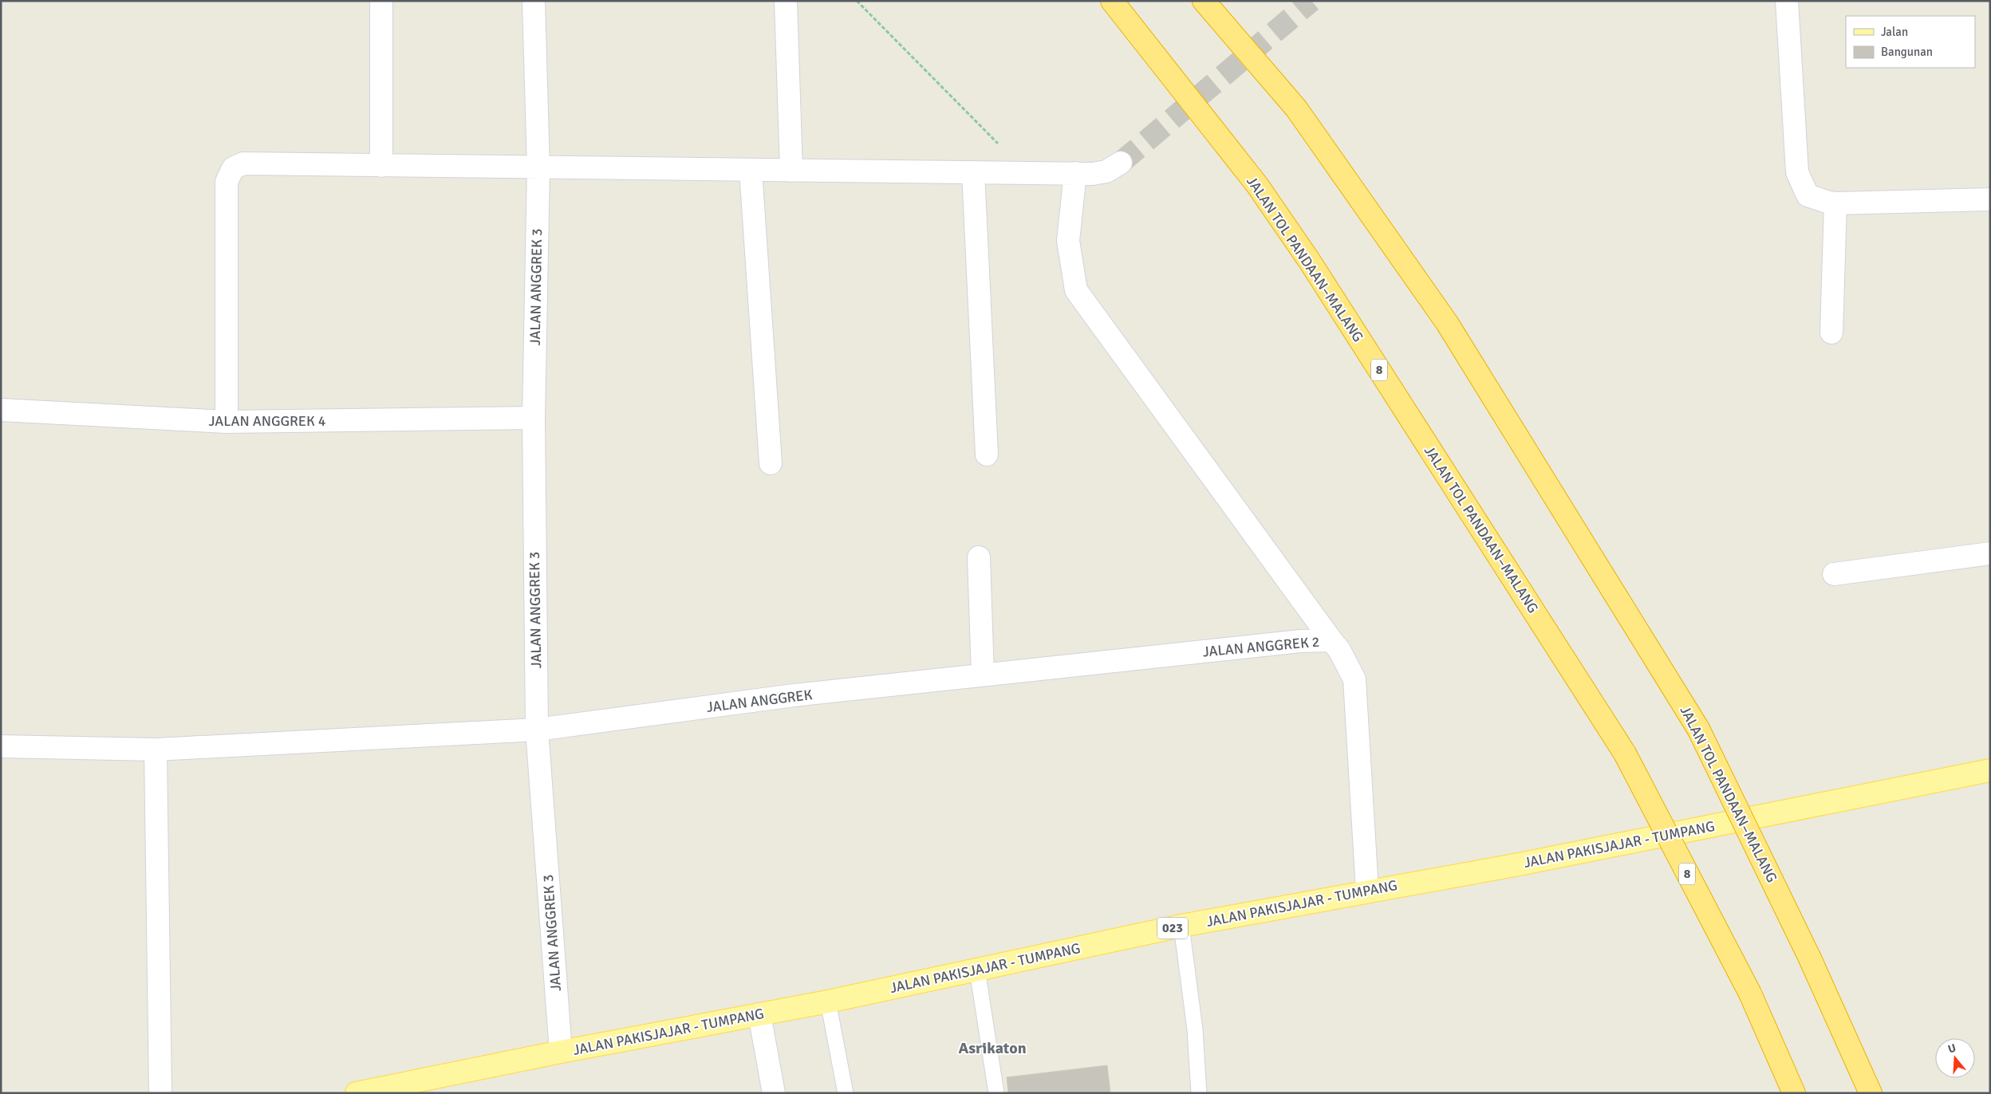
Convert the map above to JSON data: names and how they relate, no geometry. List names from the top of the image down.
{
  "streets": {
    "highway": ["JALAN TOL PANDAAN–MALANG", "8"],
    "main road": ["JALAN PAKISJAJAR - TUMPANG", "023"],
    "street": [
      "JALAN ANGGREK 3",
      "JALAN ANGGREK 4",
      "JALAN ANGGREK 2",
      "JALAN ANGGREK"
    ]
  },
  "crossings": [
    ["JALAN ANGGREK 3", "JALAN ANGGREK 4"],
    ["JALAN ANGGREK 3", "JALAN ANGGREK"],
    ["JALAN ANGGREK 3", "JALAN PAKISJAJAR - TUMPANG"],
    ["JALAN ANGGREK 2", "JALAN ANGGREK"],
    ["JALAN ANGGREK 2", "JALAN PAKISJAJAR - TUMPANG"]
  ],
  "districts": ["Asrikaton"],
  "legend": ["Jalan", "Bangunan"],
  "north": "top"
}
